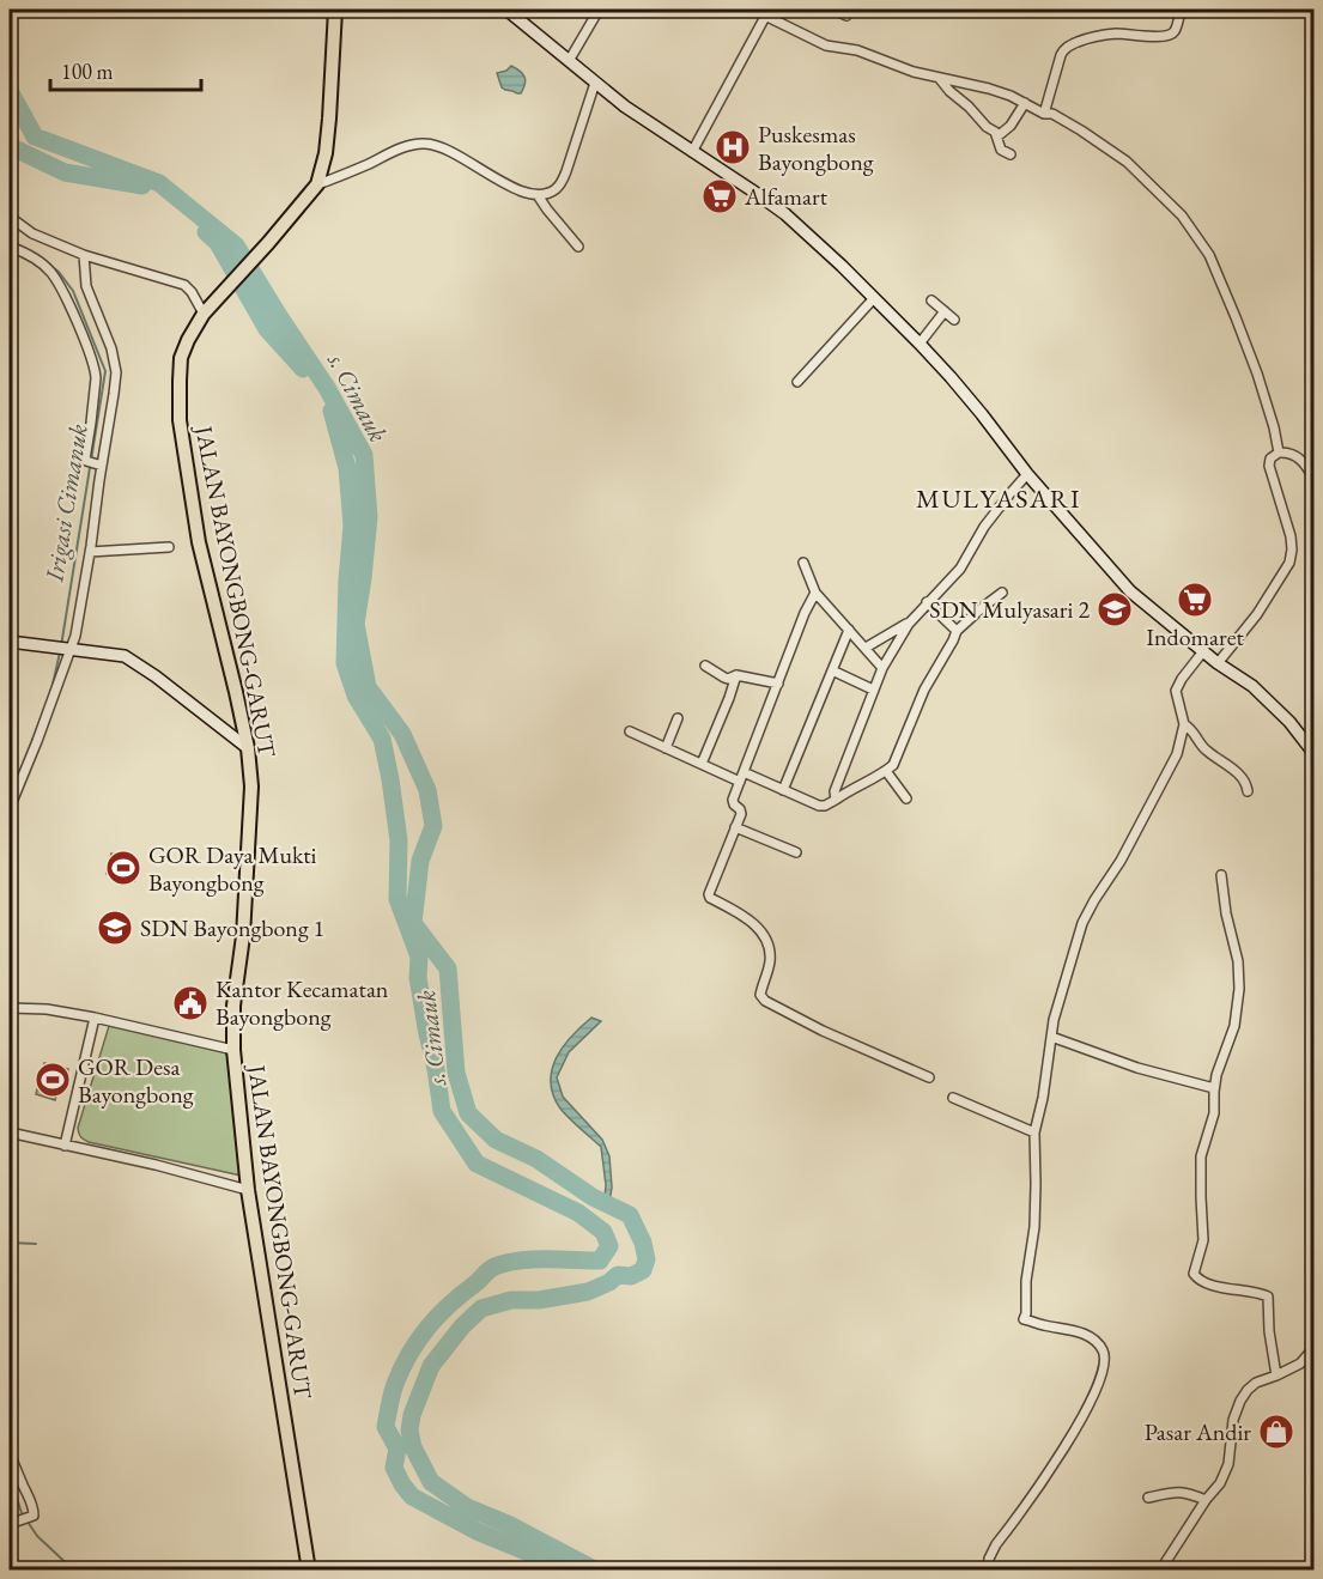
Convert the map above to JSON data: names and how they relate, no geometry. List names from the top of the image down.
{
  "streets": {
    "main road": ["JALAN BAYONGBONG-GARUT"]
  },
  "districts": ["MULYASARI"],
  "water": ["s. Cimauk", "Irigasi Cimanuk"],
  "places": {
    "hospital": ["Puskesmas Bayongbong"],
    "supermarket": ["Alfamart", "Indomaret"],
    "school or university": ["SDN Mulyasari 2", "SDN Bayongbong 1"],
    "sports": ["GOR Daya Mukti Bayongbong", "GOR Desa Bayongbong"],
    "public building": ["Kantor Kecamatan Bayongbong"],
    "shop": ["Pasar Andir"]
  },
  "scale_bar": "100 m"
}
